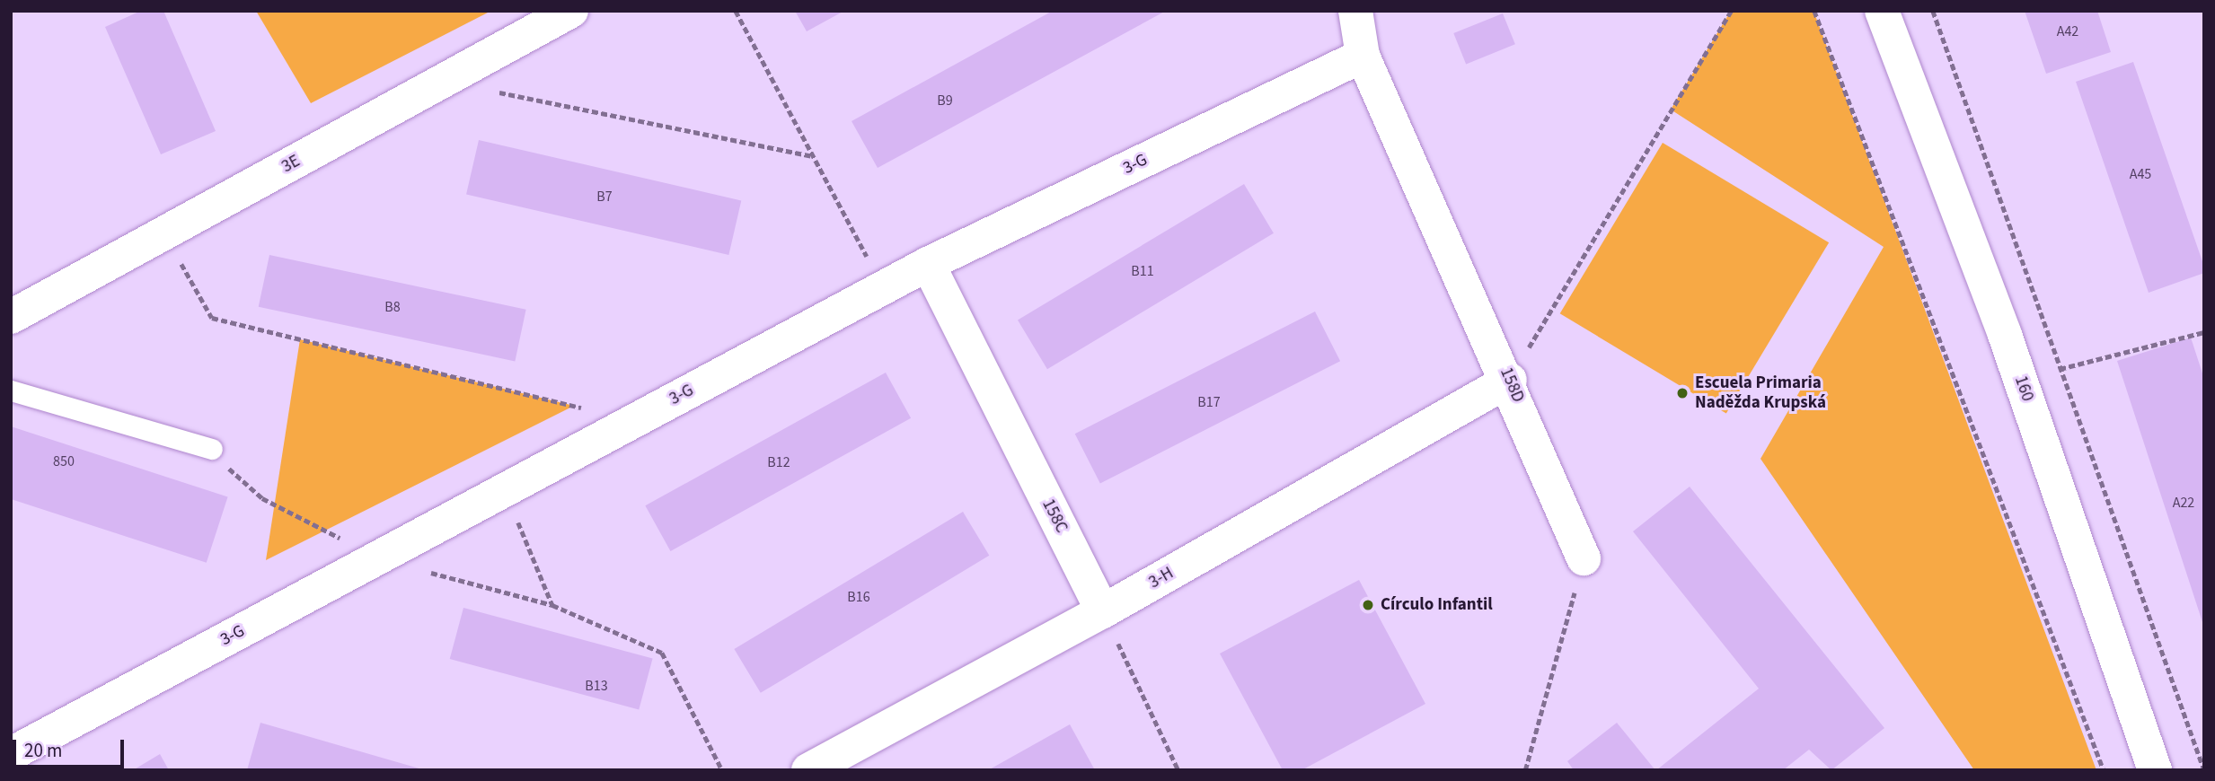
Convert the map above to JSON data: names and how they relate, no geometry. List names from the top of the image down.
{
  "streets": {
    "street": [
      "3E",
      "3-G",
      "158D",
      "160",
      "158C",
      "3-H"
    ]
  },
  "crossings": [
    ["3-G", "158D"],
    ["3-G", "158C"],
    ["158D", "3-H"],
    ["158C", "3-H"]
  ],
  "places": ["Escuela Primaria Naděžda Krupská", "Círculo Infantil"],
  "house_numbers": [
    "A42",
    "B9",
    "A45",
    "B7",
    "B11",
    "B8",
    "B17",
    "850",
    "B12",
    "A22",
    "B16",
    "B13"
  ],
  "scale_bar": "20 m"
}
